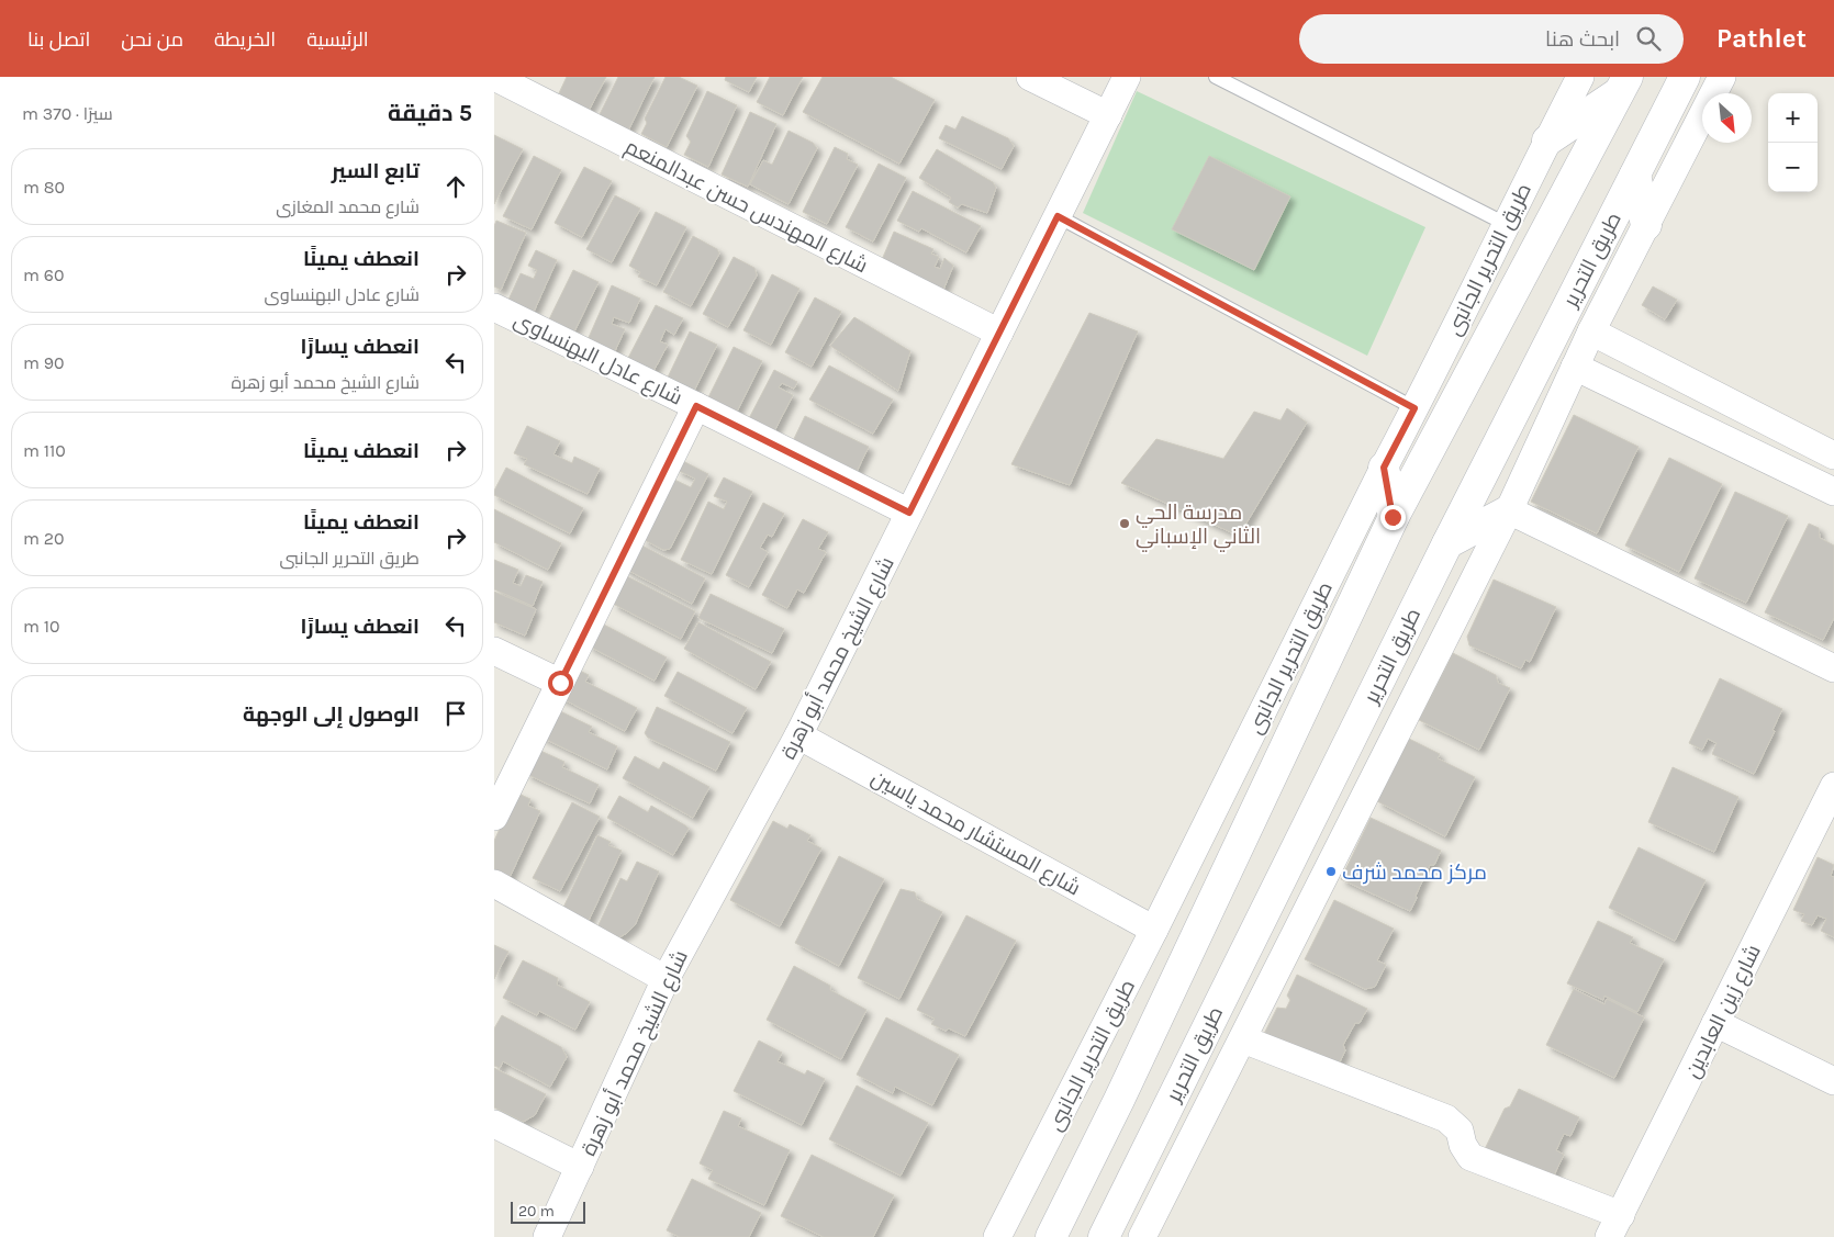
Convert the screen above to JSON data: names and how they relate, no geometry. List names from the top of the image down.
{
  "streets": {
    "street": [
      "شارع المهندس حسن عبدالمنعم",
      "طريق التحرير الجانبى",
      "طريق التحرير",
      "شارع عادل البهنساوى",
      "شارع الشيخ محمد أبو زهرة",
      "شارع المستشار محمد ياسين",
      "شارع زين العابدين"
    ]
  },
  "crossings": [
    ["شارع المهندس حسن عبدالمنعم", "شارع الشيخ محمد أبو زهرة"],
    ["طريق التحرير الجانبى", "شارع المستشار محمد ياسين"],
    ["شارع عادل البهنساوى", "شارع الشيخ محمد أبو زهرة"],
    ["شارع الشيخ محمد أبو زهرة", "شارع المستشار محمد ياسين"]
  ],
  "places": ["مدرسة الحي الثاني الإسباني", "مركز محمد شرف"],
  "scale_bar": "20 m",
  "north": "bottom right",
  "page": {
    "header": "Pathlet",
    "search": "ابحث هنا",
    "nav": [
      "الرئيسية",
      "الخريطة",
      "من نحن",
      "اتصل بنا"
    ],
    "heading": ["5 دقيقة", "سيرًا · 370 m"],
    "map_buttons": ["+", "−"],
    "list": [
      ["تابع السير", "شارع محمد المغازى", "80 m"],
      ["انعطف يمينًا", "شارع عادل البهنساوى", "60 m"],
      ["انعطف يسارًا", "شارع الشيخ محمد أبو زهرة", "90 m"],
      ["انعطف يمينًا", "110 m"],
      ["انعطف يمينًا", "طريق التحرير الجانبى", "20 m"],
      ["انعطف يسارًا", "10 m"],
      "الوصول إلى الوجهة"
    ],
    "scale": "20 m"
  }
}
